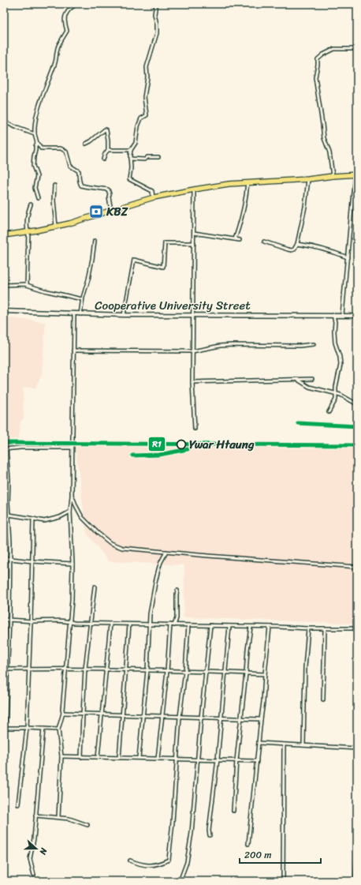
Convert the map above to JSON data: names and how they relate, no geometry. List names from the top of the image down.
{
  "streets": {
    "street": ["Cooperative University Street"]
  },
  "places": {
    "bank": ["KBZ"],
    "other": ["Ywar Htaung"]
  },
  "lines": ["transit line R1"],
  "scale_bar": "200 m",
  "north": "right"
}
